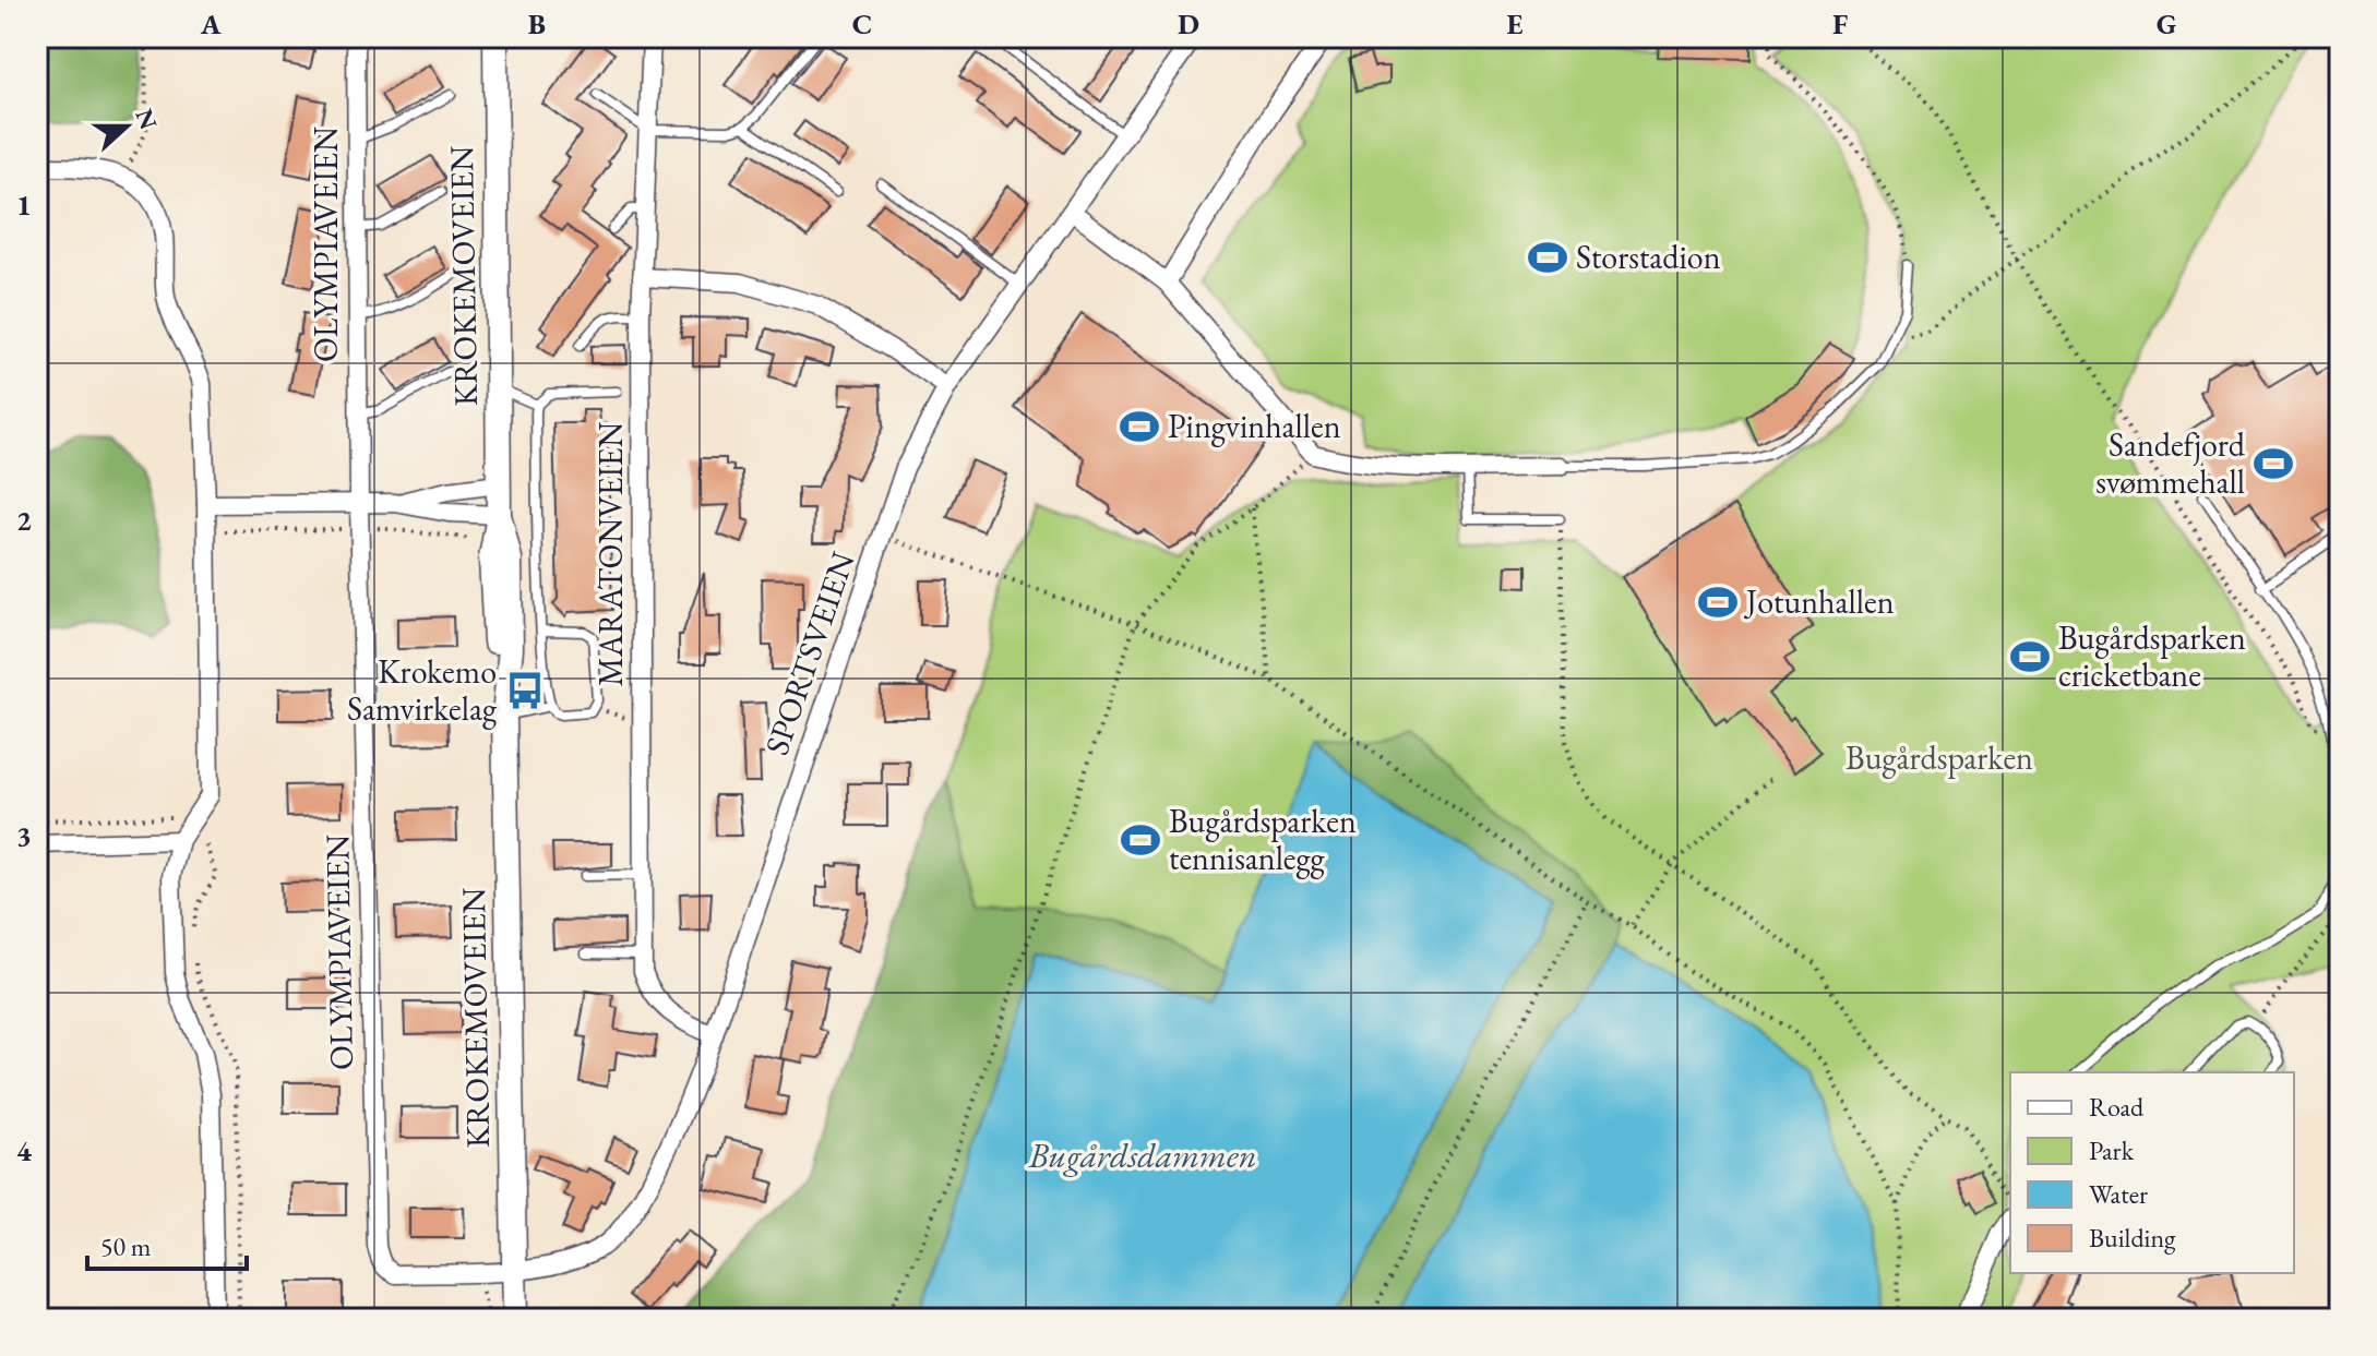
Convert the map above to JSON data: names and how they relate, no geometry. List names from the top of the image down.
{
  "streets": {
    "main road": ["KROKEMOVEIEN"],
    "street": ["OLYMPIAVEIEN", "MARATONVEIEN", "SPORTSVEIEN"]
  },
  "crossings": [
    ["OLYMPIAVEIEN", "KROKEMOVEIEN"],
    ["OLYMPIAVEIEN", "SPORTSVEIEN"],
    ["KROKEMOVEIEN", "SPORTSVEIEN"],
    ["MARATONVEIEN", "SPORTSVEIEN"]
  ],
  "water": ["Bugårdsdammen"],
  "parks": ["Bugårdsparken"],
  "places": {
    "sports": [
      "Storstadion",
      "Pingvinhallen",
      "Sandefjord svømmehall",
      "Jotunhallen",
      "Bugårdsparken cricketbane",
      "Bugårdsparken tennisanlegg"
    ],
    "bus stop": ["Krokemo Samvirkelag"]
  },
  "legend": [
    "Road",
    "Park",
    "Water",
    "Building"
  ],
  "scale_bar": "50 m",
  "north": "right",
  "grid": {
    "columns": [
      "A",
      "B",
      "C",
      "D",
      "E",
      "F",
      "G"
    ],
    "rows": [
      "1",
      "2",
      "3",
      "4"
    ]
  }
}
